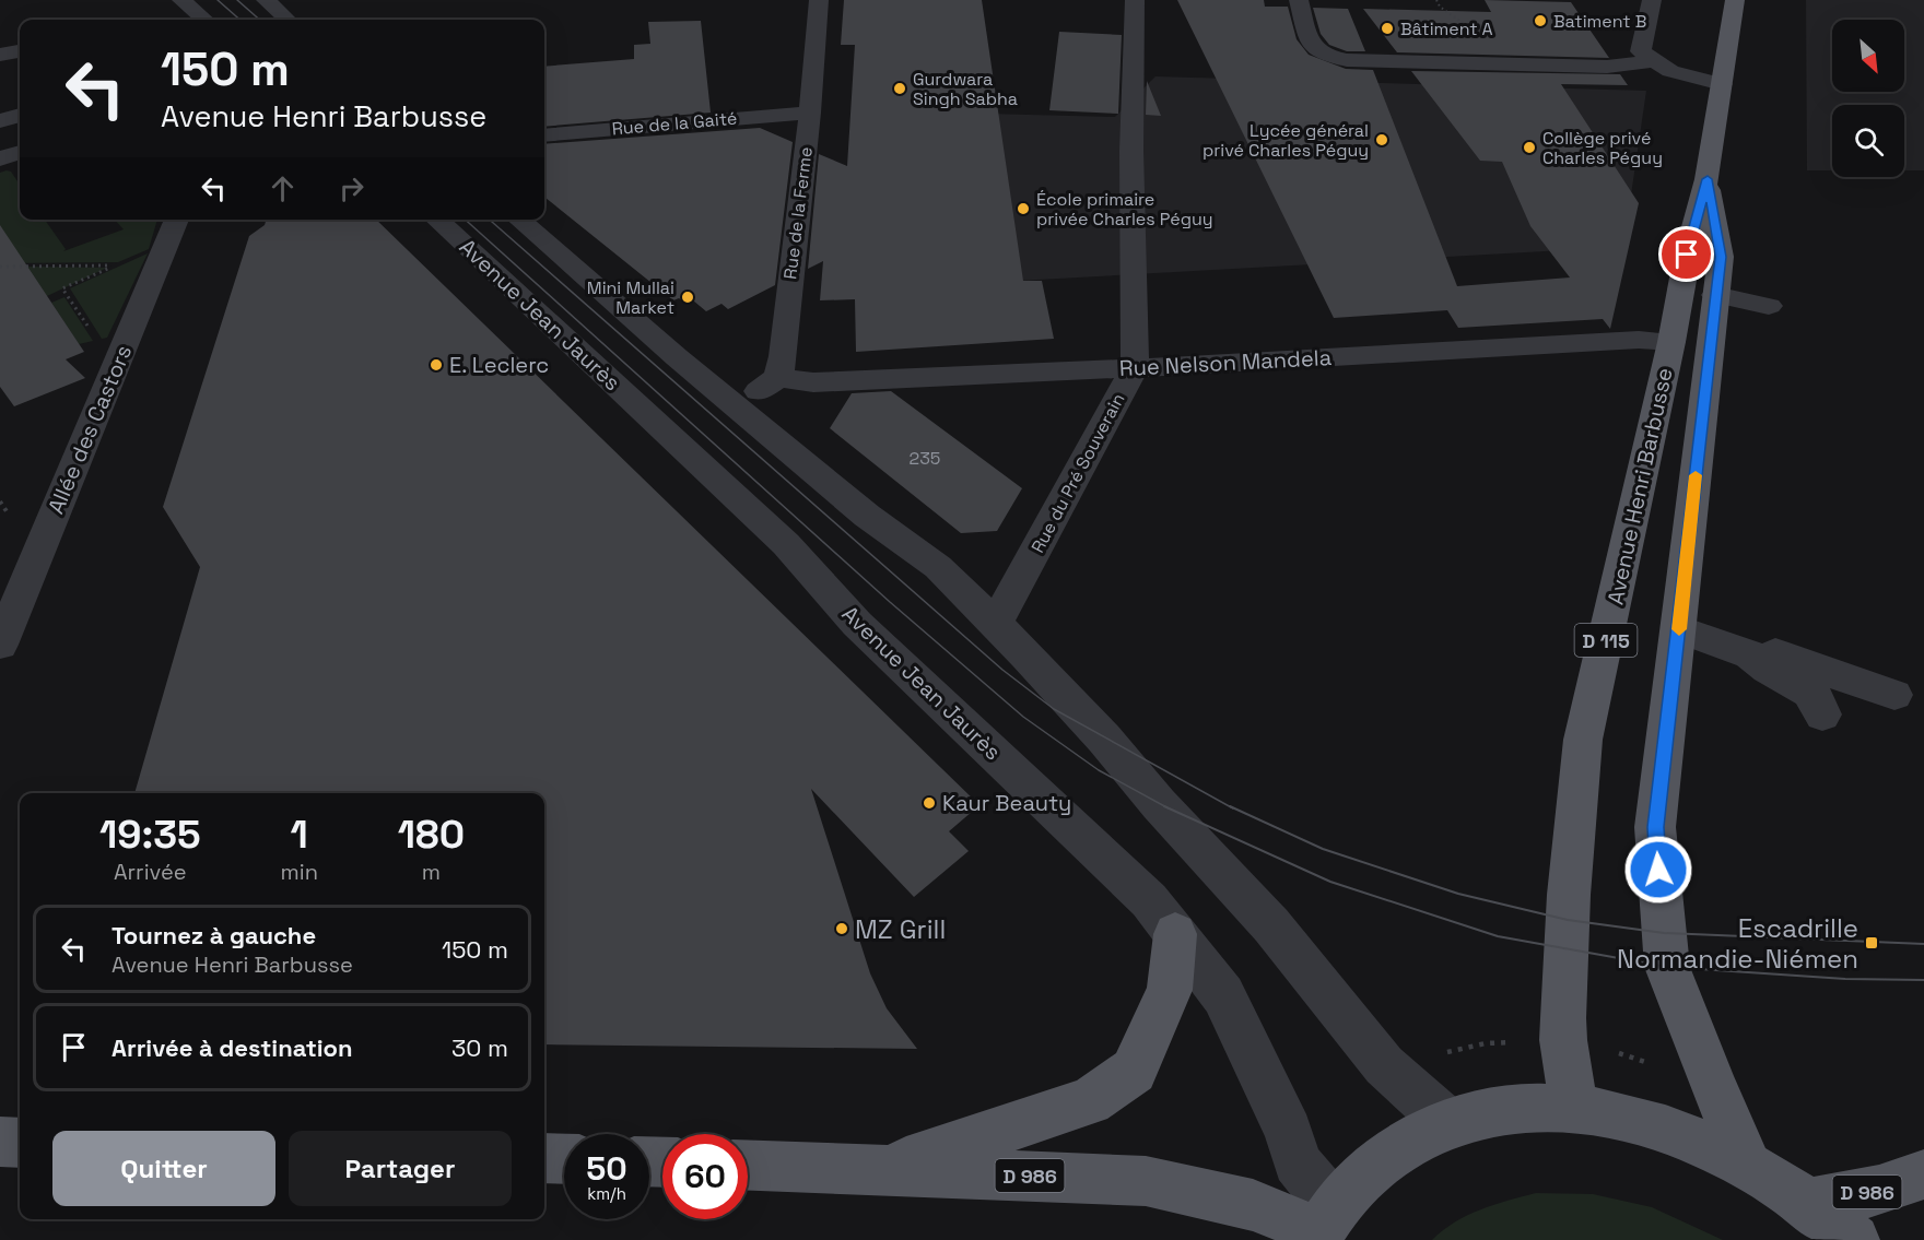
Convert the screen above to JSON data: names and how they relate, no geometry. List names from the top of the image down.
{
  "streets": {
    "main road": ["Avenue Henri Barbusse", "D 115", "D 986"],
    "street": [
      "Rue de la Gaité",
      "Rue de la Ferme",
      "Avenue Jean Jaurès",
      "Rue Nelson Mandela",
      "Allée des Castors",
      "Rue du Pré Souverain"
    ]
  },
  "crossings": [
    ["Rue de la Gaité", "Rue de la Ferme"],
    ["Rue de la Ferme", "Rue Nelson Mandela"],
    ["Avenue Jean Jaurès", "D 986"],
    ["Rue Nelson Mandela", "Rue du Pré Souverain"],
    ["Rue Nelson Mandela", "Avenue Henri Barbusse"]
  ],
  "places": {
    "other": [
      "Batiment B",
      "Bâtiment A",
      "Gurdwara Singh Sabha",
      "Lycée général privé Charles Péguy",
      "Collège privé Charles Péguy",
      "École primaire privée Charles Péguy",
      "Mini Mullai Market",
      "E. Leclerc",
      "Kaur Beauty",
      "MZ Grill"
    ],
    "transit": ["Escadrille Normandie-Niémen"]
  },
  "house_numbers": ["235"],
  "north": "bottom right",
  "page": {
    "turn": ["150 m", "Avenue Henri Barbusse"],
    "eta": [
      "19:35",
      "Arrivée",
      "1",
      "min",
      "180",
      "m"
    ],
    "list": [
      {
        "name": "Tournez à gauche",
        "note": "Avenue Henri Barbusse",
        "value": "150 m"
      },
      {
        "name": "Arrivée à destination",
        "value": "30 m"
      }
    ],
    "buttons": ["Quitter", "Partager"],
    "speed": "50 km/h",
    "limit": "60"
  }
}
